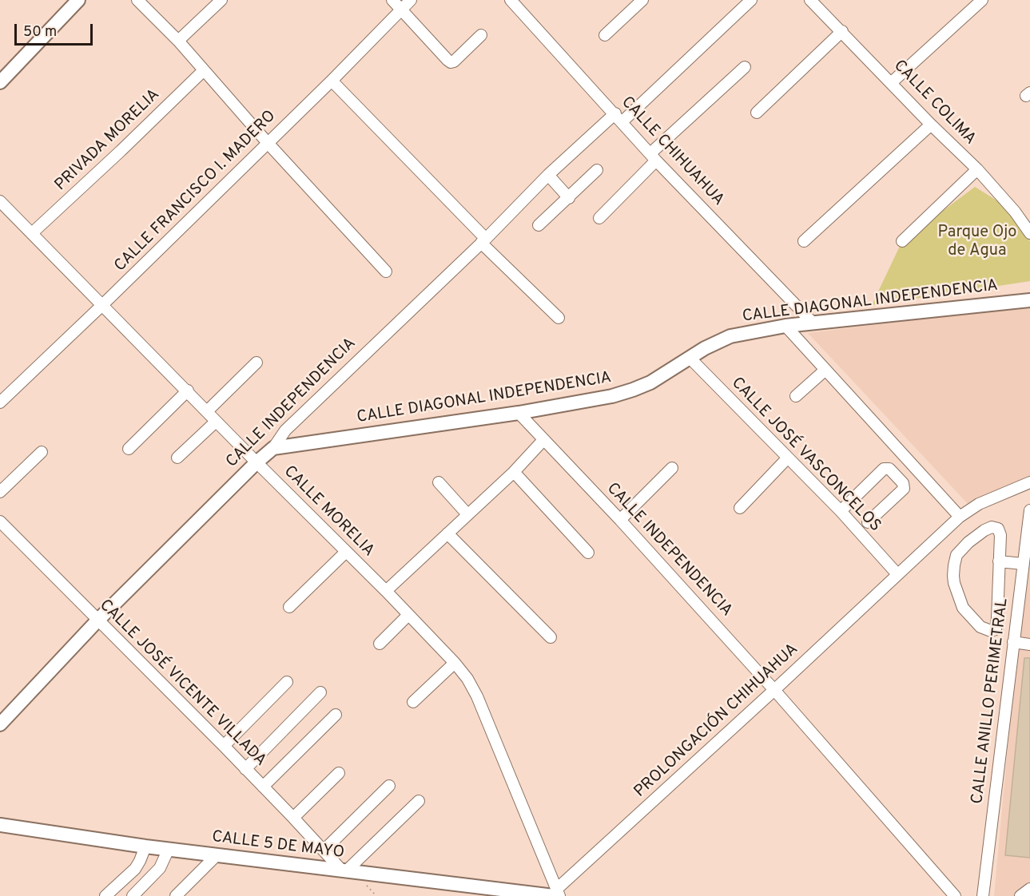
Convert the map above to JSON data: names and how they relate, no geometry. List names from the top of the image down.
{
  "streets": {
    "main road": ["CALLE DIAGONAL INDEPENDENCIA", "CALLE INDEPENDENCIA", "CALLE 5 DE MAYO"],
    "street": [
      "CALLE COLIMA",
      "PRIVADA MORELIA",
      "CALLE CHIHUAHUA",
      "CALLE FRANCISCO I. MADERO",
      "CALLE JOSÉ VASCONCELOS",
      "CALLE MORELIA",
      "CALLE JOSÉ VICENTE VILLADA",
      "CALLE ANILLO PERIMETRAL",
      "PROLONGACIÓN CHIHUAHUA"
    ]
  },
  "crossings": [
    ["PRIVADA MORELIA", "CALLE MORELIA"],
    ["CALLE CHIHUAHUA", "CALLE DIAGONAL INDEPENDENCIA"],
    ["CALLE CHIHUAHUA", "CALLE INDEPENDENCIA"],
    ["CALLE FRANCISCO I. MADERO", "CALLE MORELIA"],
    ["CALLE DIAGONAL INDEPENDENCIA", "CALLE INDEPENDENCIA"],
    ["CALLE DIAGONAL INDEPENDENCIA", "CALLE JOSÉ VASCONCELOS"],
    ["CALLE INDEPENDENCIA", "CALLE MORELIA"],
    ["CALLE INDEPENDENCIA", "CALLE JOSÉ VICENTE VILLADA"],
    ["CALLE INDEPENDENCIA", "PROLONGACIÓN CHIHUAHUA"],
    ["CALLE JOSÉ VASCONCELOS", "PROLONGACIÓN CHIHUAHUA"],
    ["CALLE MORELIA", "PROLONGACIÓN CHIHUAHUA"],
    ["CALLE MORELIA", "CALLE 5 DE MAYO"],
    ["CALLE JOSÉ VICENTE VILLADA", "CALLE 5 DE MAYO"],
    ["PROLONGACIÓN CHIHUAHUA", "CALLE 5 DE MAYO"]
  ],
  "parks": ["Parque Ojo de Agua"],
  "scale_bar": "50 m"
}
